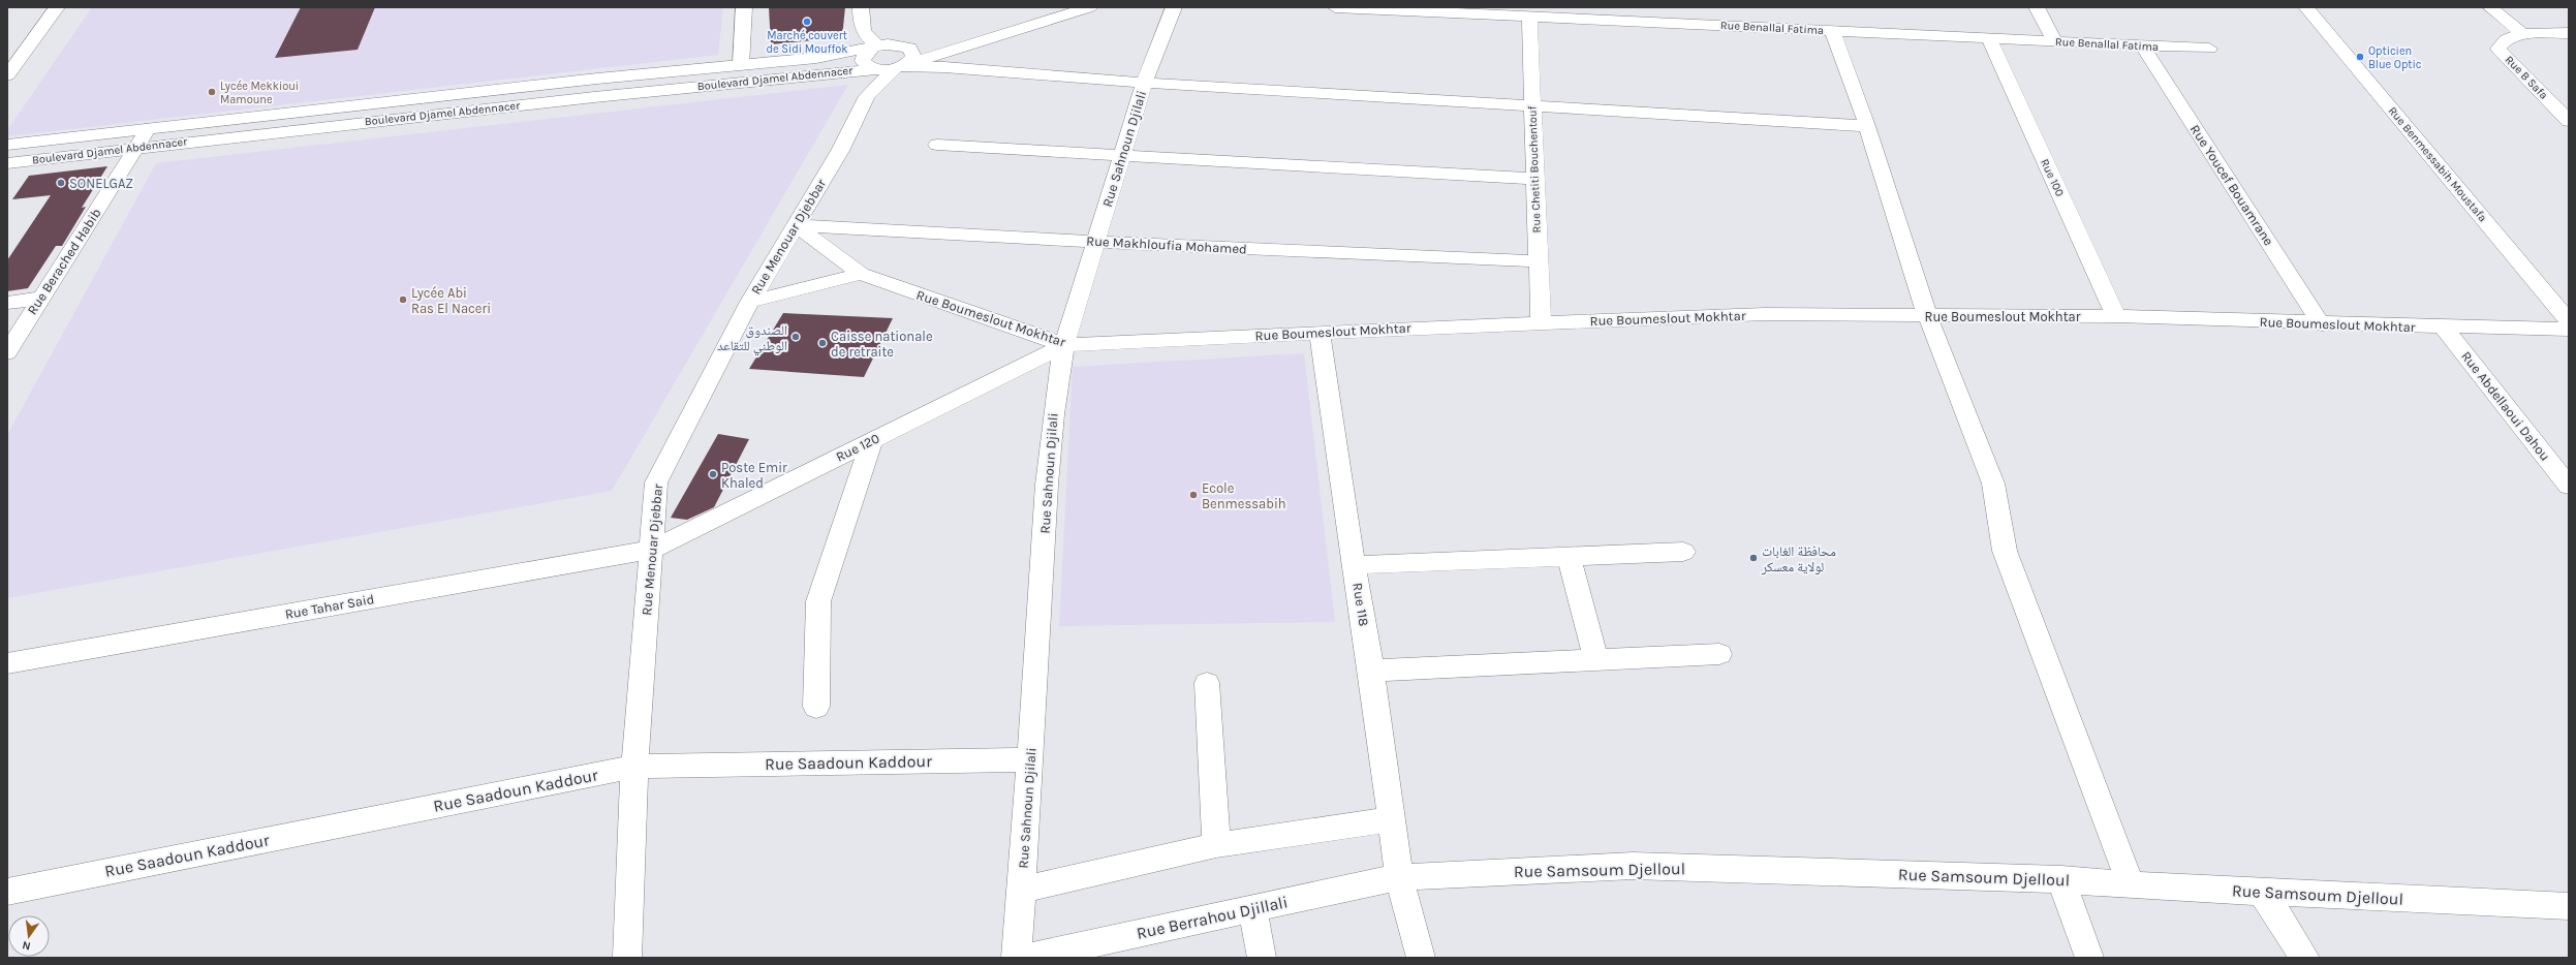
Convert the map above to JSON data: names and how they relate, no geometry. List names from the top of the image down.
{
  "streets": {
    "street": [
      "Rue Benallal Fatima",
      "Rue B Safa",
      "Boulevard Djamel Abdennacer",
      "Rue Sahnoun Djilali",
      "Rue Benmessabih Moustafa",
      "Rue Chetiti Bouchentouf",
      "Rue 100",
      "Rue Youcef Bouamrane",
      "Rue Menouar Djebbar",
      "Rue Makhloufia Mohamed",
      "Rue Berached Habib",
      "Rue Boumeslout Mokhtar",
      "Rue Abdellaoui Dahou",
      "Rue 120",
      "Rue 118",
      "Rue Tahar Said",
      "Rue Saadoun Kaddour",
      "Rue Samsoum Djelloul",
      "Rue Berrahou Djillali"
    ]
  },
  "crossings": [
    ["Rue Benallal Fatima", "Rue Chetiti Bouchentouf"],
    ["Rue Benallal Fatima", "Rue 100"],
    ["Rue Benallal Fatima", "Rue Youcef Bouamrane"],
    ["Boulevard Djamel Abdennacer", "Rue Menouar Djebbar"],
    ["Boulevard Djamel Abdennacer", "Rue Berached Habib"],
    ["Rue Sahnoun Djilali", "Rue Makhloufia Mohamed"],
    ["Rue Sahnoun Djilali", "Rue Boumeslout Mokhtar"],
    ["Rue Sahnoun Djilali", "Rue 120"],
    ["Rue Sahnoun Djilali", "Rue Saadoun Kaddour"],
    ["Rue Chetiti Bouchentouf", "Rue Makhloufia Mohamed"],
    ["Rue Chetiti Bouchentouf", "Rue Boumeslout Mokhtar"],
    ["Rue 100", "Rue Boumeslout Mokhtar"],
    ["Rue Youcef Bouamrane", "Rue Boumeslout Mokhtar"],
    ["Rue Menouar Djebbar", "Rue Makhloufia Mohamed"],
    ["Rue Menouar Djebbar", "Rue Boumeslout Mokhtar"],
    ["Rue Menouar Djebbar", "Rue 120"],
    ["Rue Menouar Djebbar", "Rue Tahar Said"],
    ["Rue Menouar Djebbar", "Rue Saadoun Kaddour"],
    ["Rue Makhloufia Mohamed", "Rue Boumeslout Mokhtar"],
    ["Rue Boumeslout Mokhtar", "Rue Abdellaoui Dahou"],
    ["Rue Boumeslout Mokhtar", "Rue 120"],
    ["Rue Boumeslout Mokhtar", "Rue 118"],
    ["Rue 120", "Rue Tahar Said"],
    ["Rue 118", "Rue Samsoum Djelloul"],
    ["Rue 118", "Rue Berrahou Djillali"],
    ["Rue Samsoum Djelloul", "Rue Berrahou Djillali"]
  ],
  "places": [
    "Marché couvert de Sidi Mouffok",
    "Opticien Blue Optic",
    "Lycée Mekkioui Mamoune",
    "SONELGAZ",
    "Lycée Abi Ras El Naceri",
    "الصندوق الوطني للتقاعد",
    "Caisse nationale de retraite",
    "Poste Emir Khaled",
    "Ecole Benmessabih",
    "محافظة الغابات لولاية معسكر"
  ],
  "north": "bottom"
}
